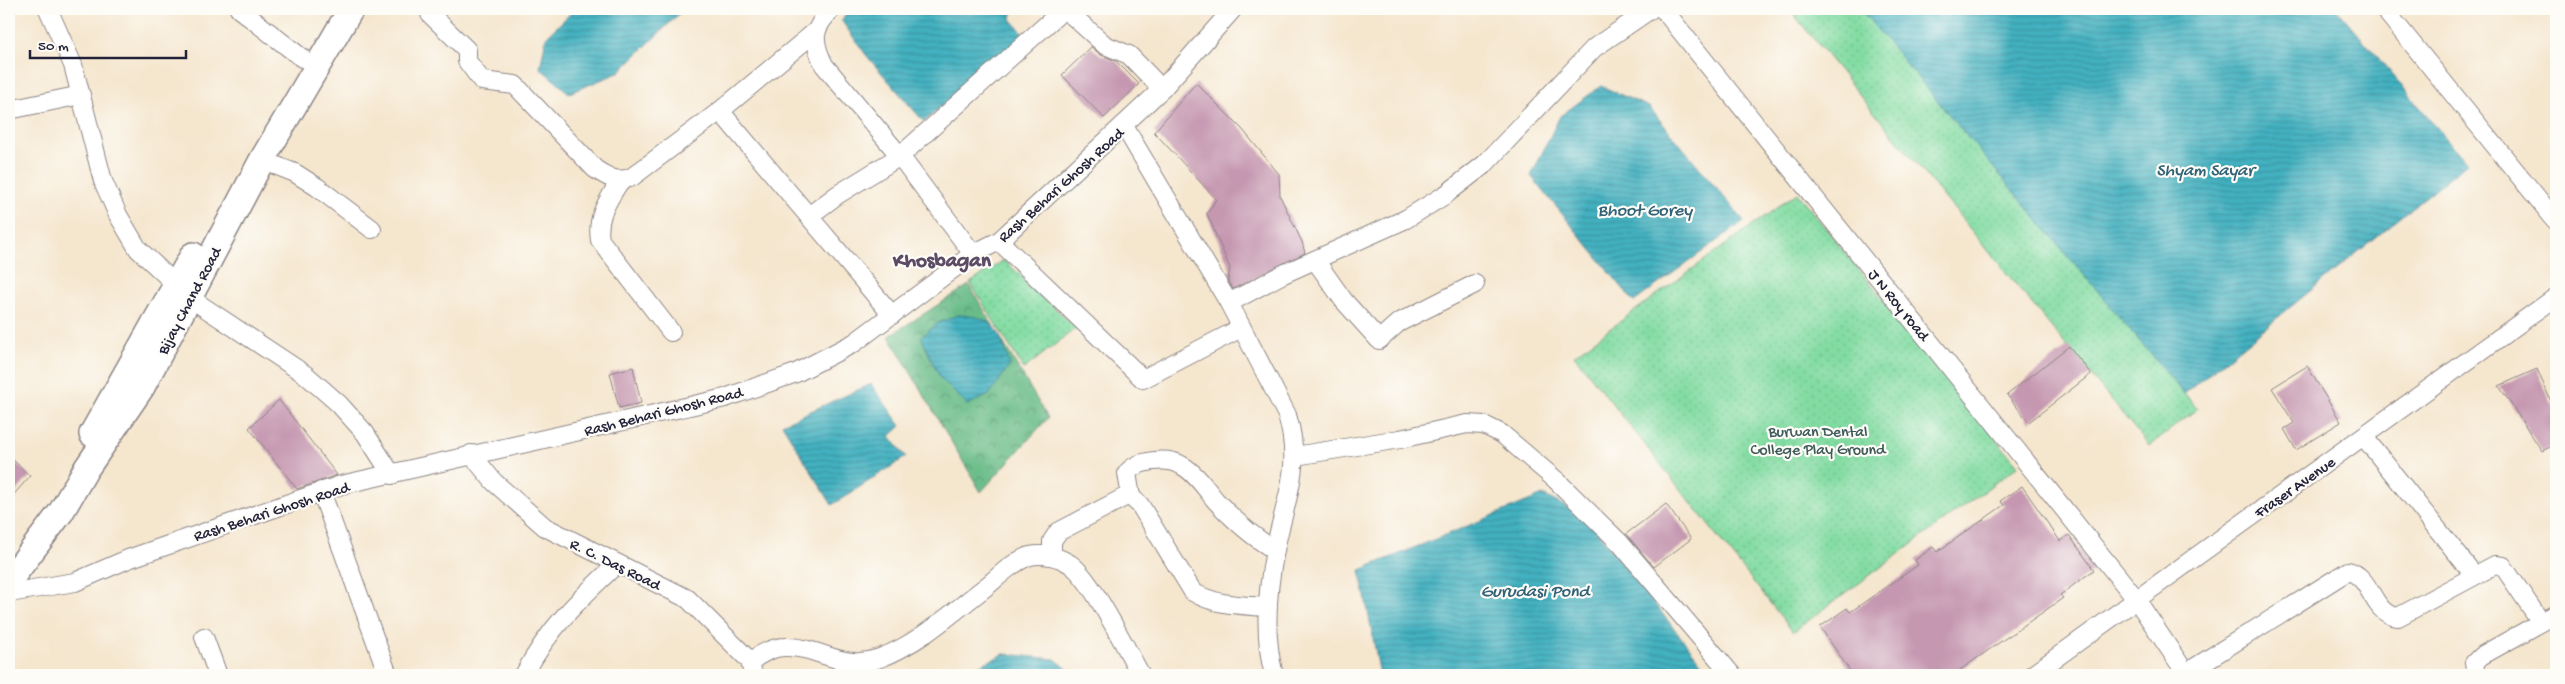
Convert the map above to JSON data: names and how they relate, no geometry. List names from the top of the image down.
{
  "streets": {
    "main road": ["Bijay Chand Road"],
    "street": [
      "Rash Behari Ghosh Road",
      "J N Roy road",
      "Fraser Avenue",
      "R. C. Das Road"
    ]
  },
  "crossings": [
    ["Rash Behari Ghosh Road", "R. C. Das Road"],
    ["J N Roy road", "Fraser Avenue"]
  ],
  "districts": ["Khosbagan"],
  "water": ["Shyam Sayar", "Bhoot Gorey", "Gurudasi Pond"],
  "parks": ["Burwan Dental College Play Ground"],
  "scale_bar": "50 m"
}
